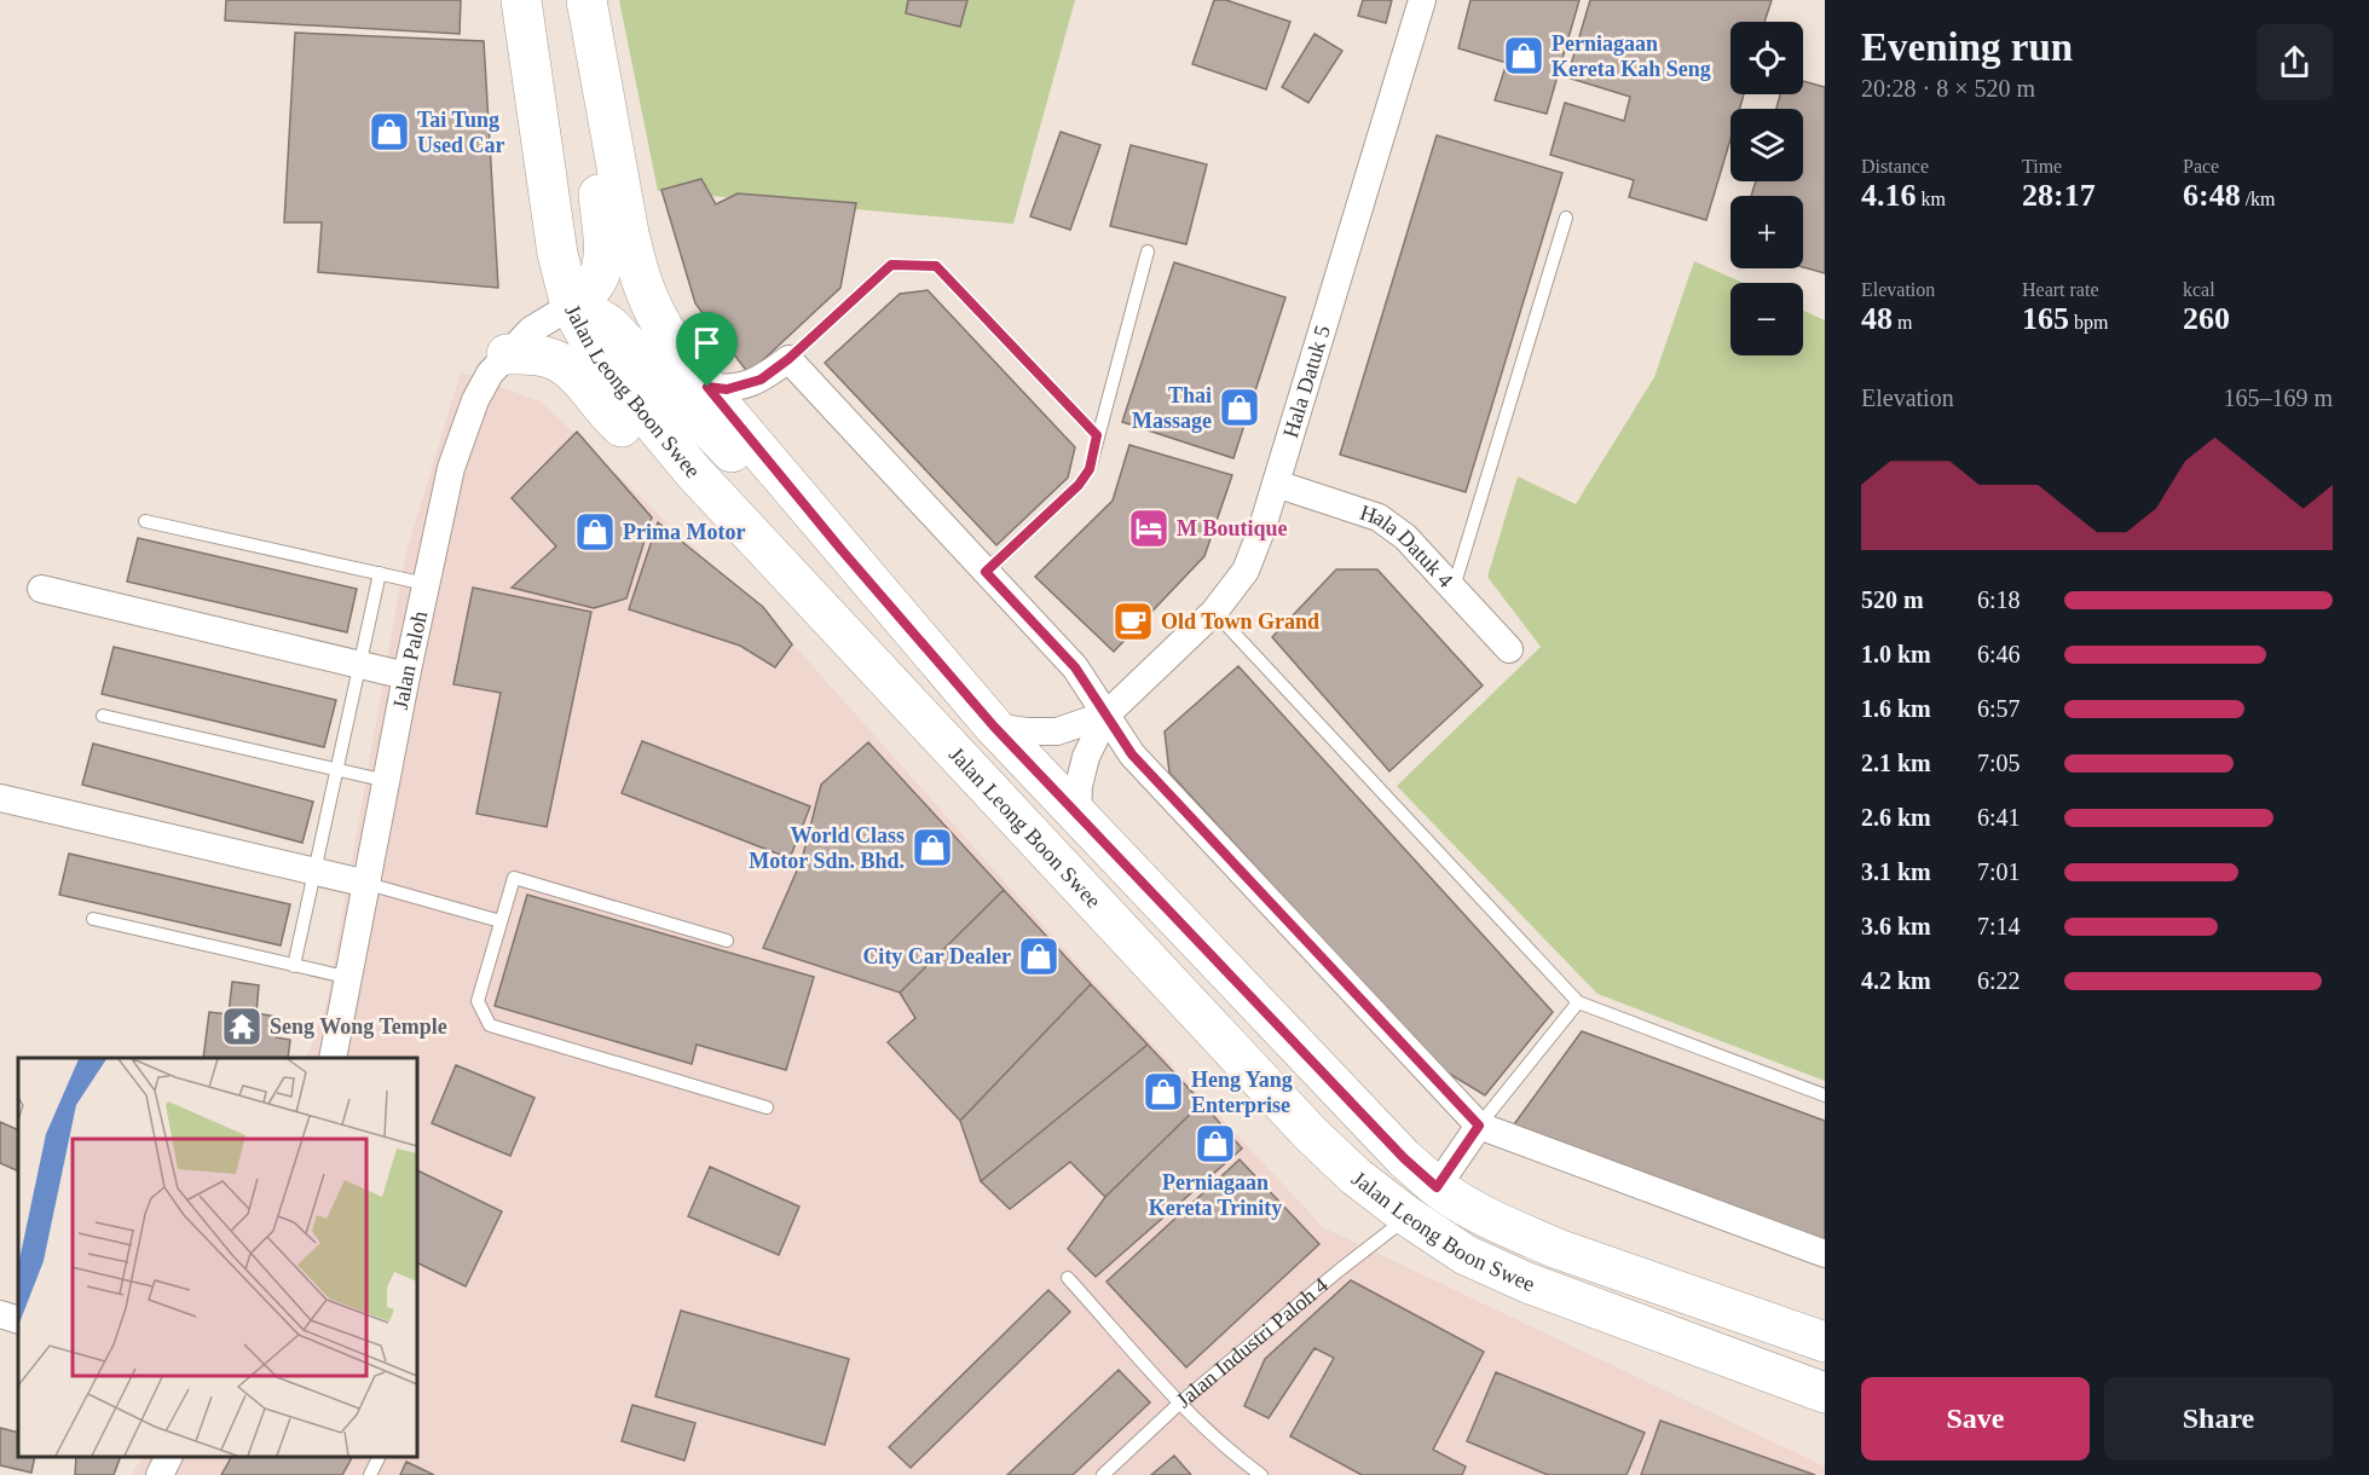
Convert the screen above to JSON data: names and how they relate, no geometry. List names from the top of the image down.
{
  "streets": {
    "main road": ["Jalan Leong Boon Swee"],
    "street": ["Hala Datuk 5", "Hala Datuk 4", "Jalan Paloh"],
    "lane": ["Jalan Industri Paloh 4"]
  },
  "crossings": [
    ["Hala Datuk 5", "Jalan Leong Boon Swee"],
    ["Hala Datuk 5", "Hala Datuk 4"],
    ["Jalan Leong Boon Swee", "Jalan Paloh"],
    ["Jalan Leong Boon Swee", "Jalan Industri Paloh 4"]
  ],
  "places": {
    "shop": [
      "Perniagaan Kereta Kah Seng",
      "Tai Tung Used Car",
      "Thai Massage",
      "Prima Motor",
      "World Class Motor Sdn. Bhd.",
      "City Car Dealer",
      "Heng Yang Enterprise",
      "Perniagaan Kereta Trinity"
    ],
    "hotel": ["M Boutique"],
    "cafe": ["Old Town Grand"],
    "temple": ["Seng Wong Temple"]
  },
  "page": {
    "heading": ["Evening run", "20:28 · 8 × 520 m"],
    "map_buttons": ["+", "−"],
    "stats": [
      ["Distance", "4.16 km"],
      ["Time", "28:17"],
      ["Pace", "6:48 /km"],
      ["Elevation", "48 m"],
      ["Heart rate", "165 bpm"],
      ["kcal", "260"]
    ],
    "chart": ["Elevation", "165–169 m"],
    "list": [
      {
        "name": "520 m",
        "note": "6:18"
      },
      {
        "name": "1.0 km",
        "note": "6:46"
      },
      {
        "name": "1.6 km",
        "note": "6:57"
      },
      {
        "name": "2.1 km",
        "note": "7:05"
      },
      {
        "name": "2.6 km",
        "note": "6:41"
      },
      {
        "name": "3.1 km",
        "note": "7:01"
      },
      {
        "name": "3.6 km",
        "note": "7:14"
      },
      {
        "name": "4.2 km",
        "note": "6:22"
      }
    ],
    "buttons": ["Save", "Share"]
  }
}
